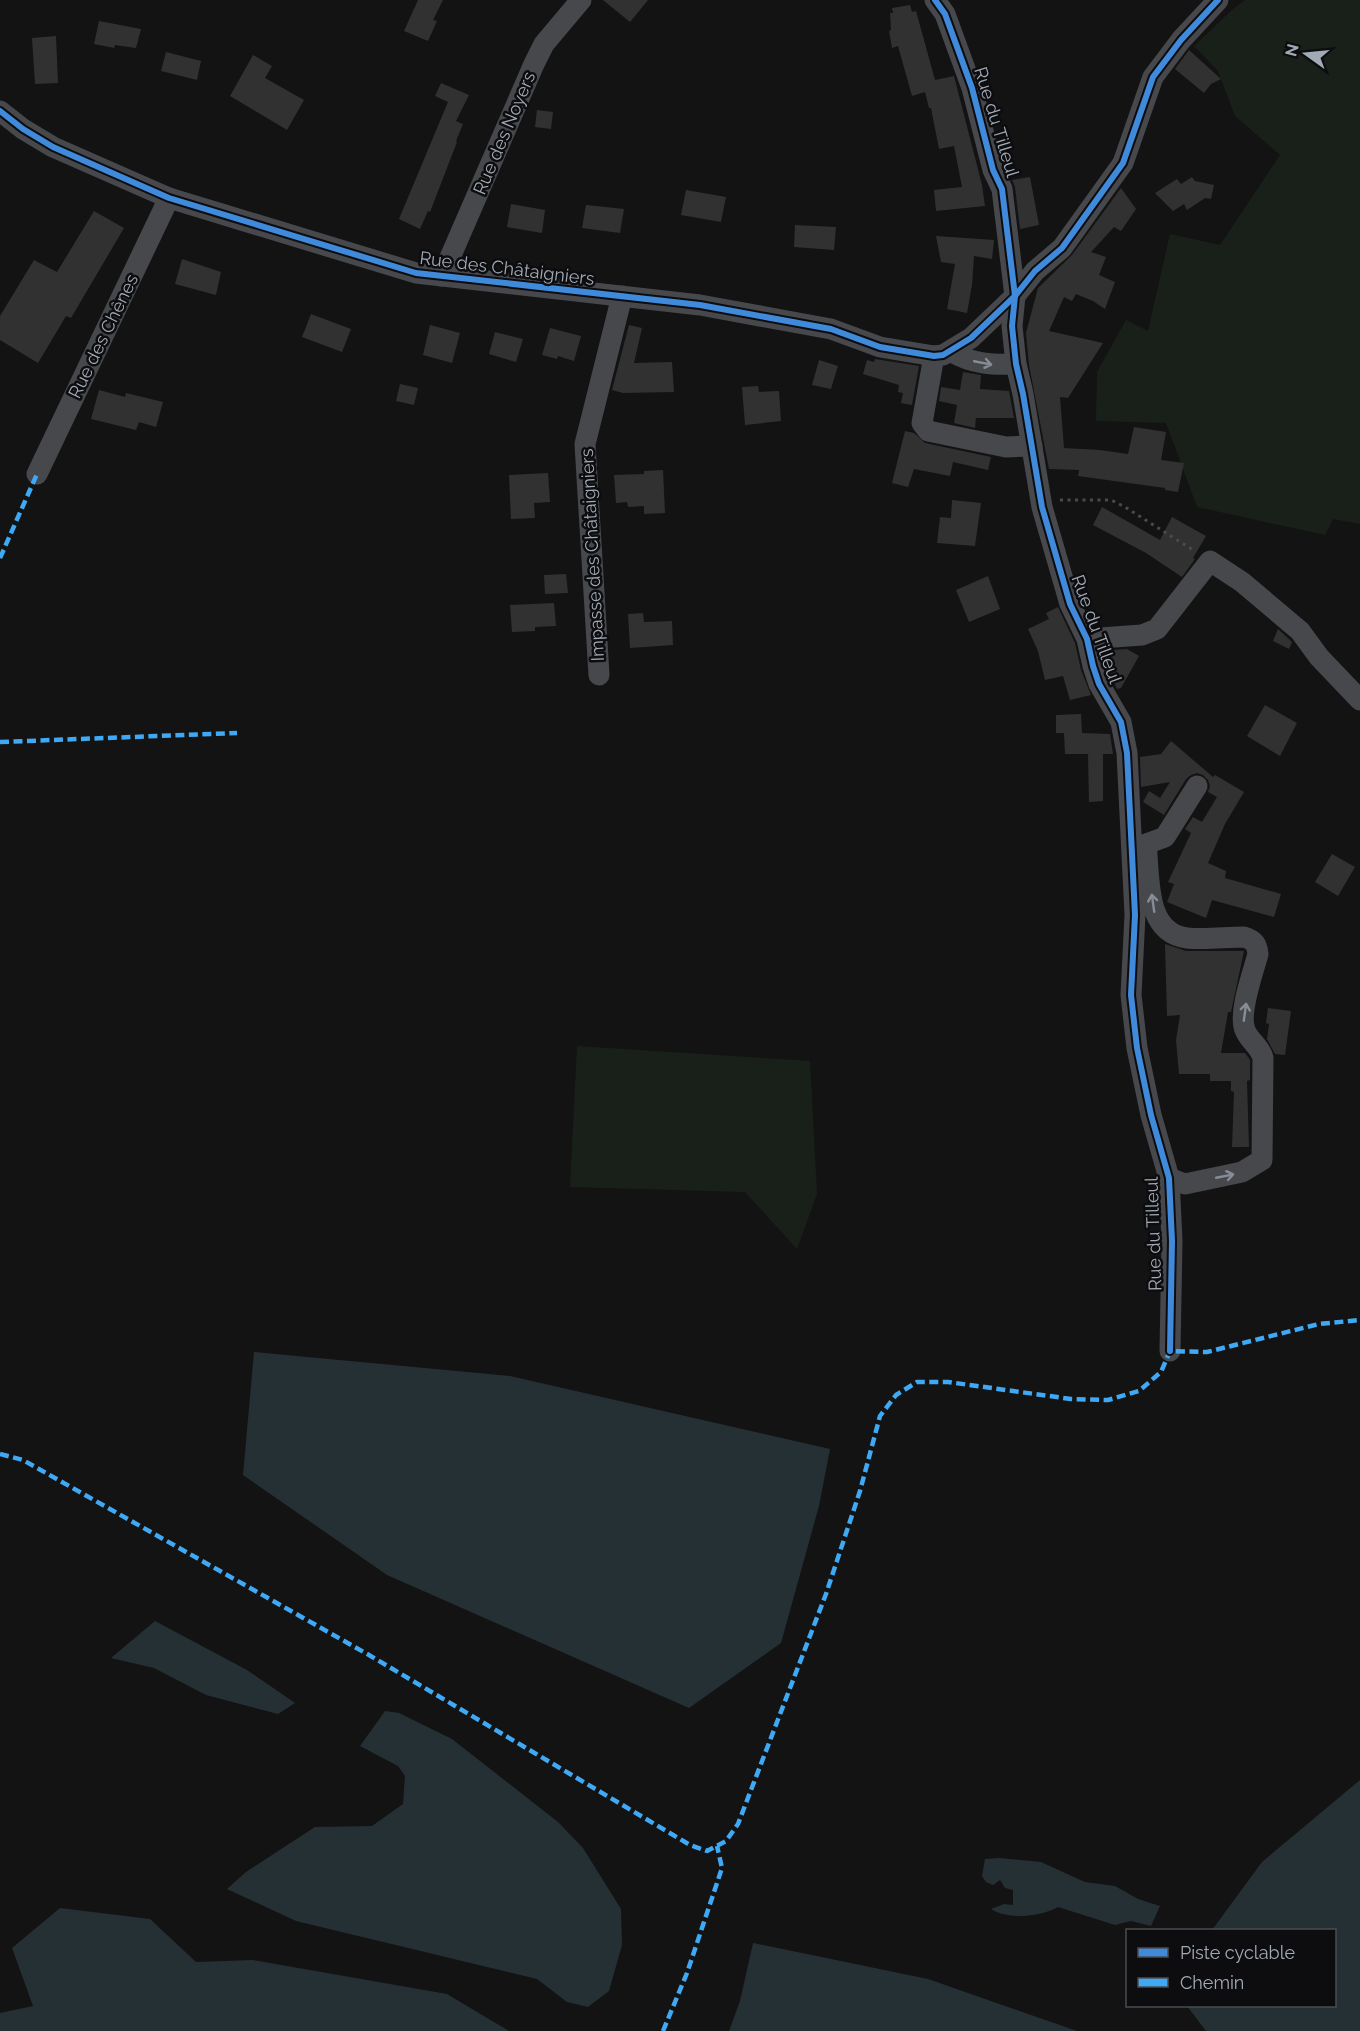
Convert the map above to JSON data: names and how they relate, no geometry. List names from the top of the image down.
{
  "streets": {
    "street": [
      "Rue du Tilleul",
      "Rue des Noyers",
      "Rue des Châtaigniers",
      "Rue des Chênes",
      "Impasse des Châtaigniers"
    ]
  },
  "crossings": [
    ["Rue du Tilleul", "Rue des Châtaigniers"],
    ["Rue des Noyers", "Rue des Châtaigniers"],
    ["Rue des Châtaigniers", "Rue des Chênes"],
    ["Rue des Châtaigniers", "Impasse des Châtaigniers"]
  ],
  "legend": ["Piste cyclable", "Chemin"],
  "north": "left"
}
